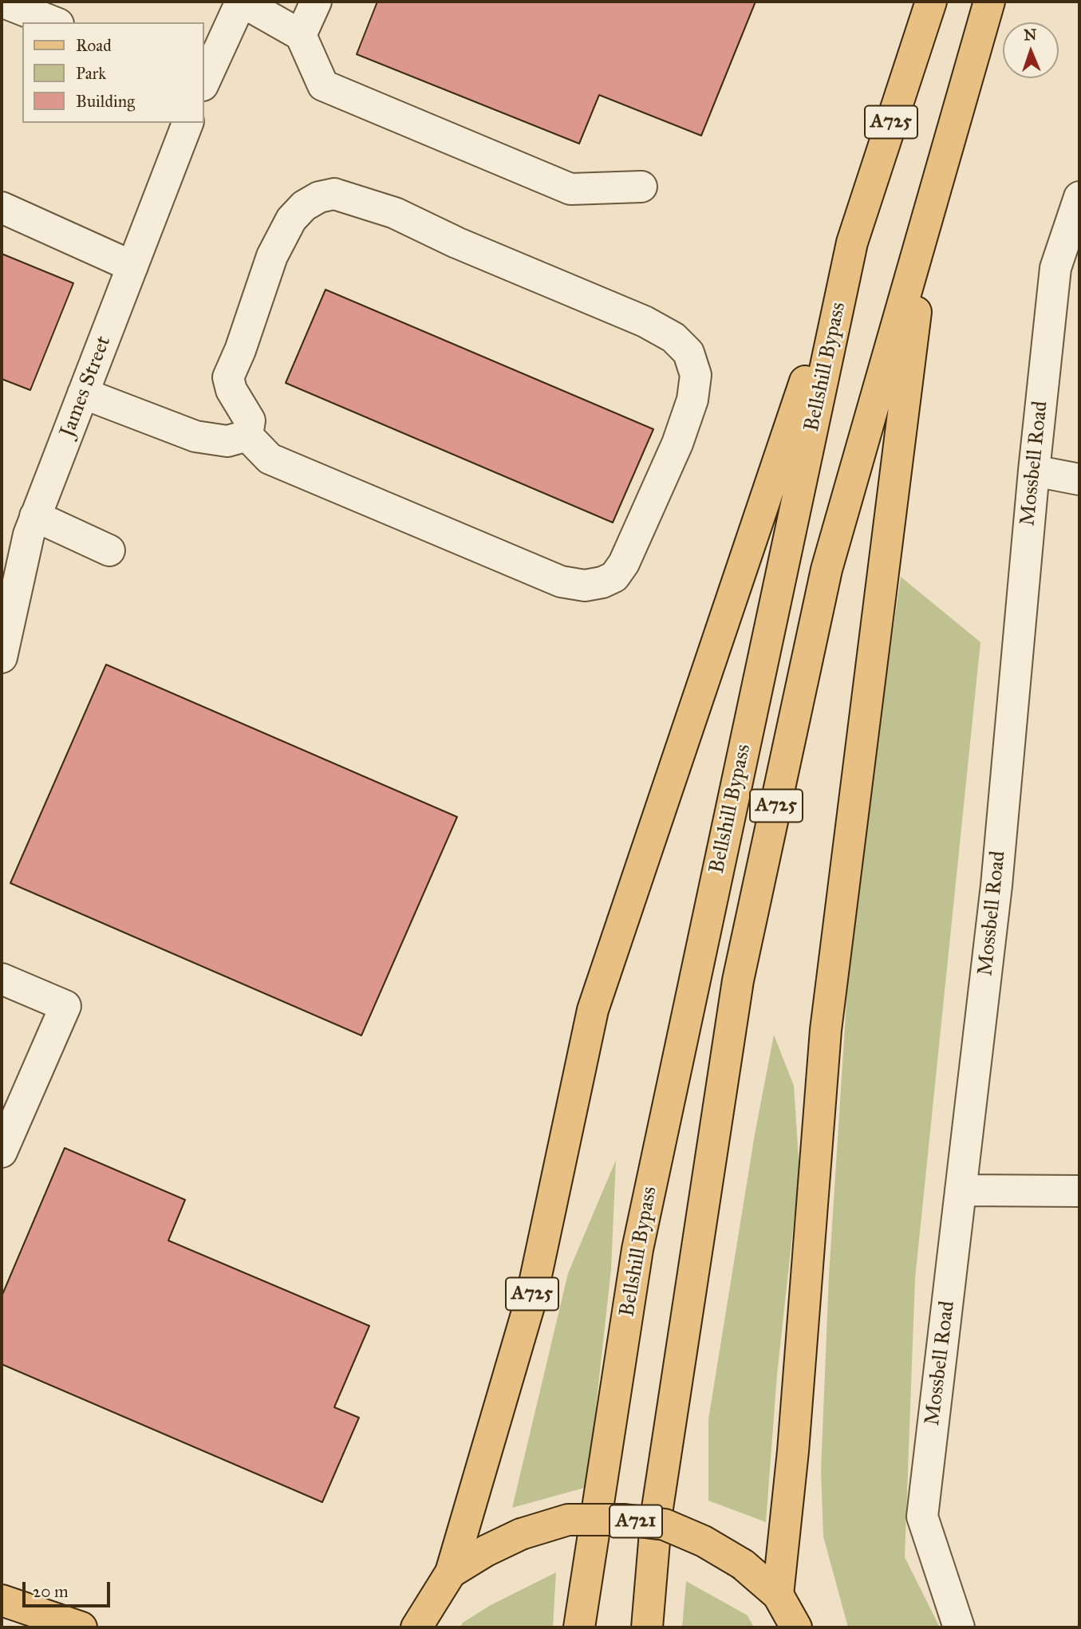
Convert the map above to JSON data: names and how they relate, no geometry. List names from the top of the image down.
{
  "streets": {
    "main road": ["A725", "Bellshill Bypass", "A721"],
    "street": ["James Street", "Mossbell Road"]
  },
  "crossings": [
    ["A725", "Bellshill Bypass"],
    ["A725", "A721"]
  ],
  "legend": ["Road", "Park", "Building"],
  "scale_bar": "20 m",
  "north": "top"
}
